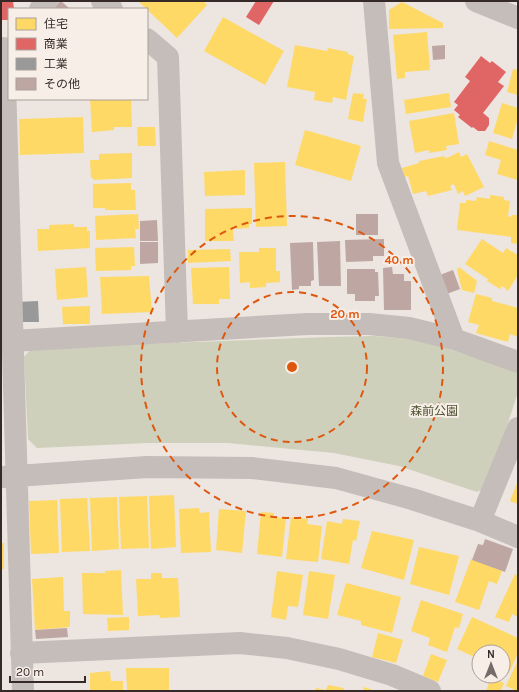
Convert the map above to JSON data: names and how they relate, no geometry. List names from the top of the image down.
{
  "parks": ["森前公園"],
  "legend": [
    "住宅",
    "商業",
    "工業",
    "その他"
  ],
  "scale_bar": "20 m",
  "north": "top",
  "rings": ["40 m", "20 m"]
}
